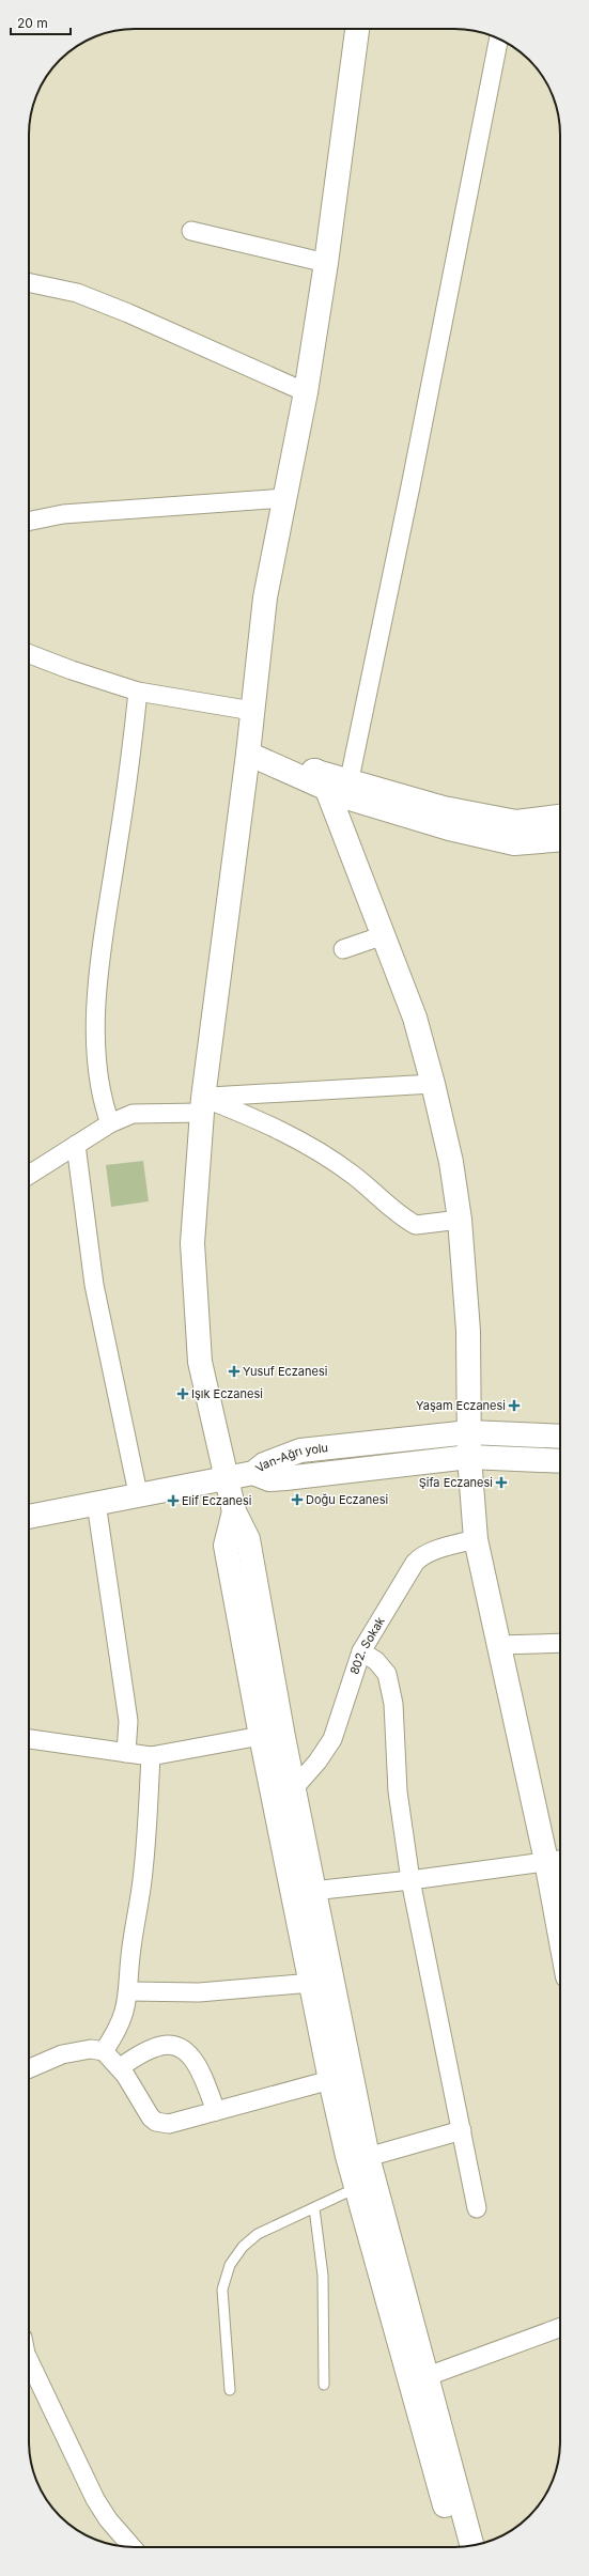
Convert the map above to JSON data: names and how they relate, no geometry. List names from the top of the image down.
{
  "streets": {
    "main road": ["Van-Ağrı yolu"],
    "street": ["802. Sokak"]
  },
  "places": {
    "health": [
      "Yusuf Eczanesi",
      "Işık Eczanesi",
      "Yaşam Eczanesi",
      "Şifa Eczanesi",
      "Doğu Eczanesi",
      "Elif Eczanesi"
    ]
  },
  "scale_bar": "20 m"
}
